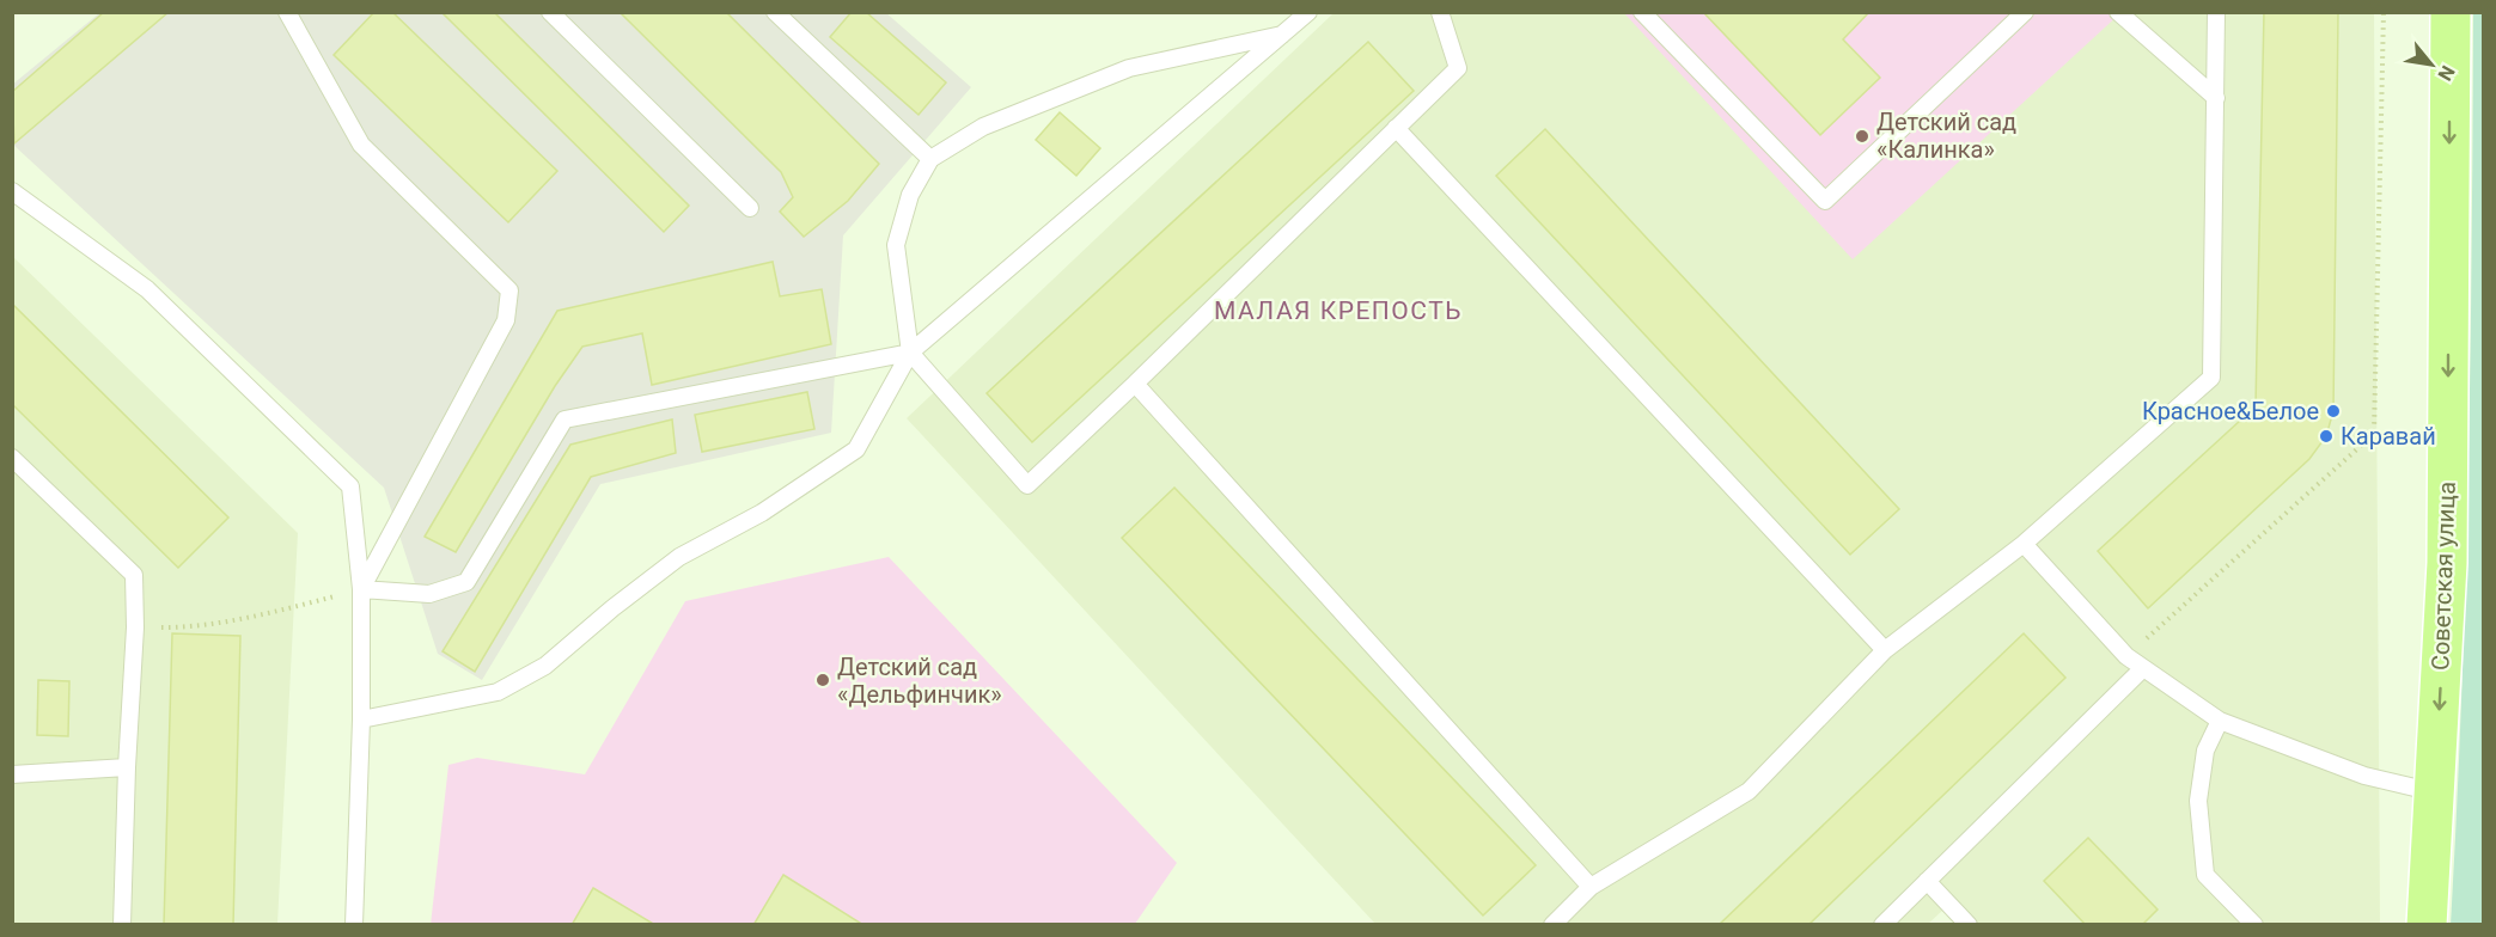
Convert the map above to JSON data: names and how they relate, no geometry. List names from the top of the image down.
{
  "streets": {
    "main road": ["Советская улица"]
  },
  "one_way": ["Советская улица"],
  "districts": ["МАЛАЯ КРЕПОСТЬ"],
  "places": [
    "Детский сад «Калинка»",
    "Красное&Белое",
    "Каравай",
    "Детский сад «Дельфинчик»"
  ],
  "north": "bottom right"
}
